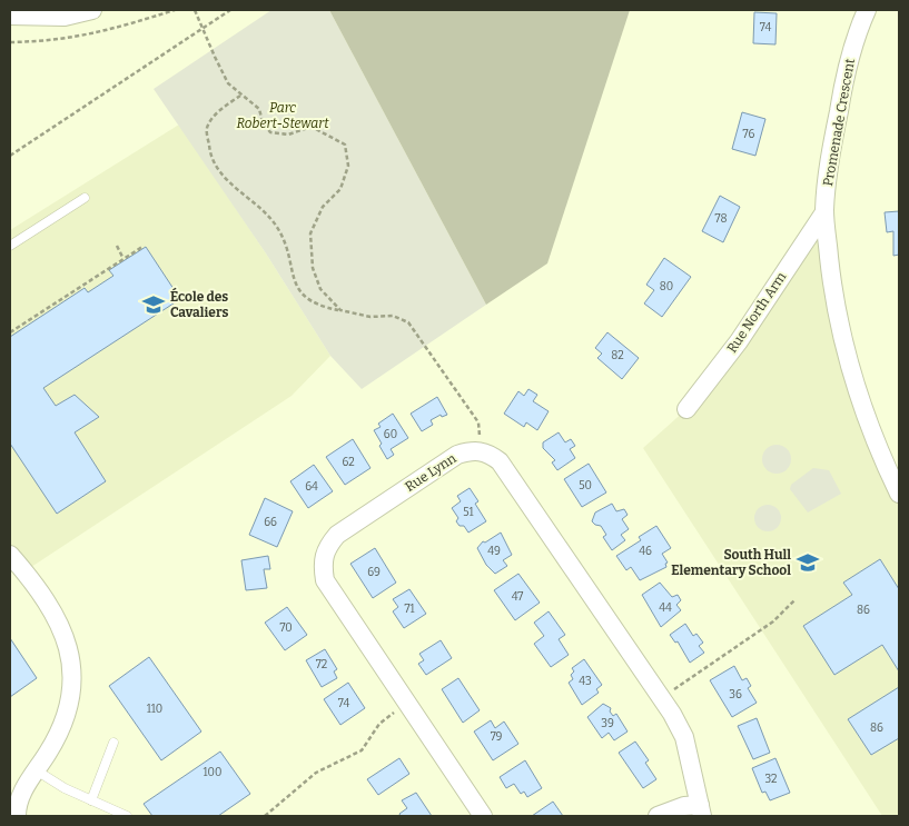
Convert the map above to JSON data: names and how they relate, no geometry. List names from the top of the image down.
{
  "streets": {
    "street": ["Promenade Crescent", "Rue North Arm", "Rue Lynn"]
  },
  "crossings": [
    ["Promenade Crescent", "Rue North Arm"]
  ],
  "parks": ["Parc Robert-Stewart"],
  "places": {
    "school or university": ["École des Cavaliers", "South Hull Elementary School"]
  },
  "house_numbers": [
    "74",
    "76",
    "78",
    "80",
    "82",
    "60",
    "62",
    "50",
    "64",
    "51",
    "66",
    "49",
    "46",
    "69",
    "47",
    "44",
    "71",
    "86",
    "70",
    "72",
    "43",
    "36",
    "74",
    "110",
    "39",
    "86",
    "79",
    "100",
    "32"
  ]
}
